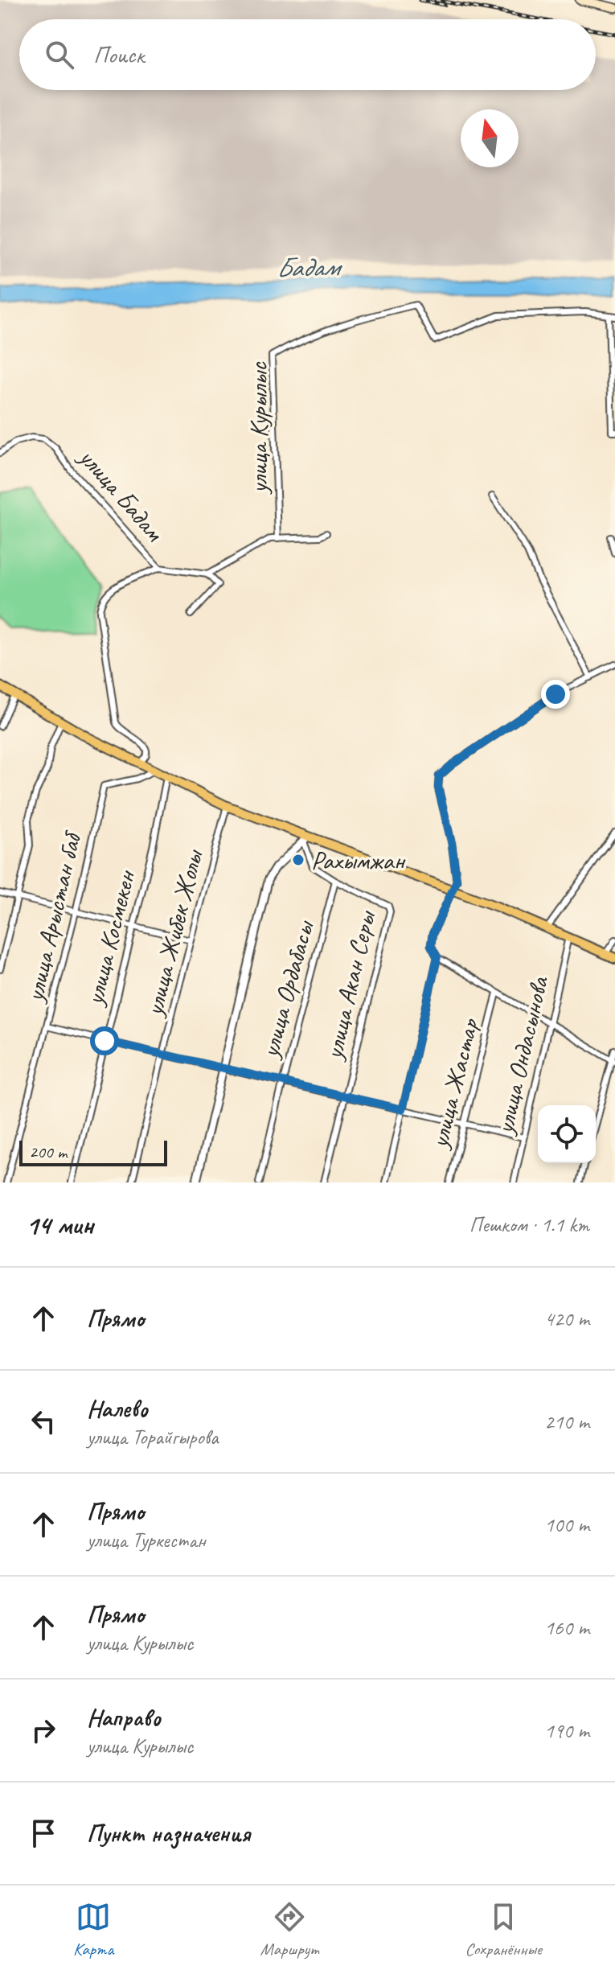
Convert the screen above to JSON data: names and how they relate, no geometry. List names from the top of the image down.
{
  "streets": {
    "street": [
      "улица Курылыс",
      "улица Бадам",
      "улица Арыстан баб",
      "улица Жибек Жолы",
      "улица Космекен",
      "улица Акан Серы",
      "улица Ордабасы",
      "улица Ондасынова",
      "улица Жастар"
    ]
  },
  "crossings": [
    ["улица Акан Серы", "улица Ордабасы"]
  ],
  "water": ["Бадам"],
  "places": ["Рахымжан"],
  "scale_bar": "200 m",
  "north": "top",
  "page": {
    "search": "Поиск",
    "scale": "200 m",
    "heading": ["14 мин", "Пешком · 1.1 km"],
    "list": [
      ["Прямо", "420 m"],
      ["Налево", "улица Торайгырова", "210 m"],
      ["Прямо", "улица Туркестан", "100 m"],
      ["Прямо", "улица Курылыс", "160 m"],
      ["Направо", "улица Курылыс", "190 m"],
      "Пункт назначения"
    ],
    "nav": ["Карта", "Маршрут", "Сохранённые"]
  }
}
